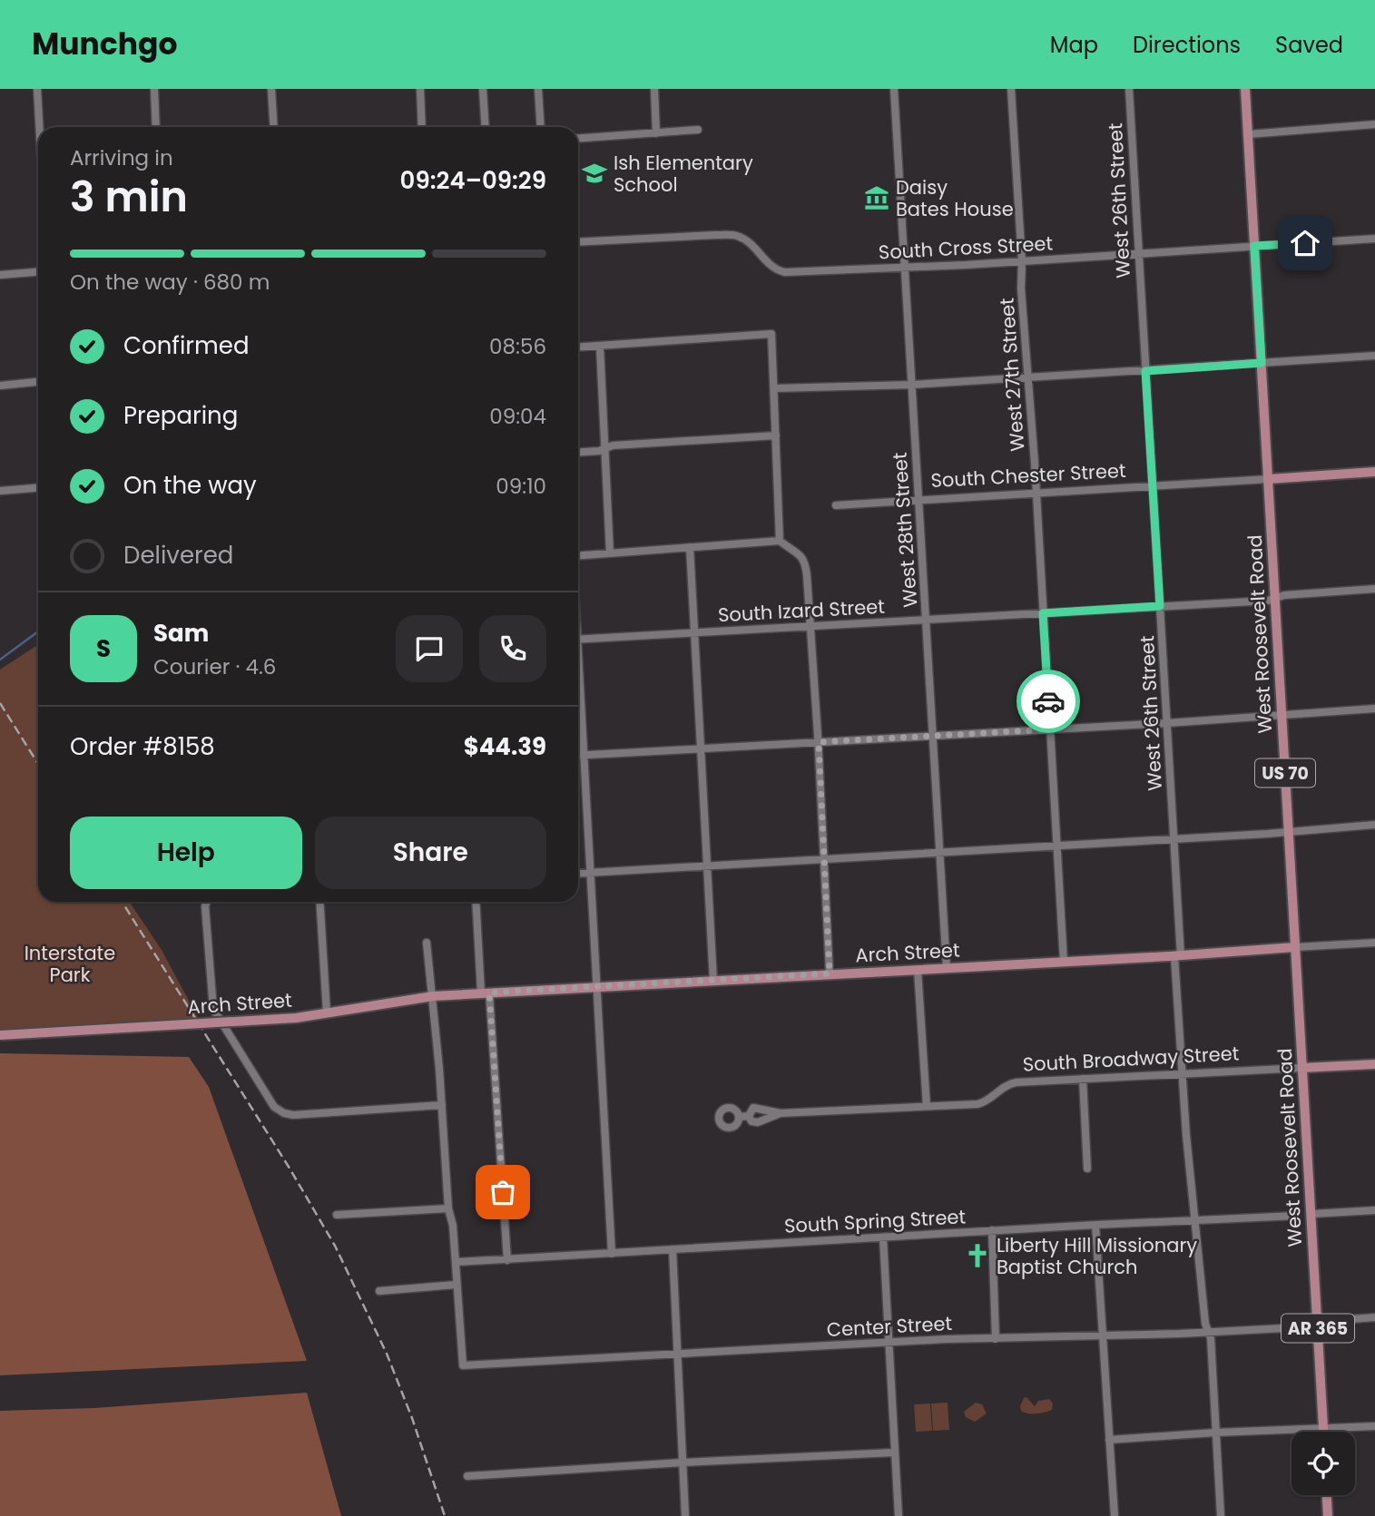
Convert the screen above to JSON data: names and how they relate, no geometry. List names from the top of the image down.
{
  "streets": {
    "main road": [
      "South Chester Street",
      "West Roosevelt Road",
      "US 70",
      "Arch Street",
      "South Broadway Street",
      "AR 365"
    ],
    "street": [
      "West 26th Street",
      "South Cross Street",
      "West 27th Street",
      "West 28th Street",
      "South Izard Street",
      "South Spring Street",
      "Center Street"
    ]
  },
  "crossings": [
    ["West 26th Street", "South Cross Street"],
    ["West 26th Street", "South Chester Street"],
    ["West 26th Street", "South Izard Street"],
    ["West 26th Street", "Arch Street"],
    ["West 26th Street", "South Broadway Street"],
    ["West 26th Street", "South Spring Street"],
    ["West 26th Street", "Center Street"],
    ["South Cross Street", "West 27th Street"],
    ["South Cross Street", "West 28th Street"],
    ["South Cross Street", "West Roosevelt Road"],
    ["West 27th Street", "South Chester Street"],
    ["West 27th Street", "South Izard Street"],
    ["West 27th Street", "Arch Street"],
    ["South Chester Street", "West 28th Street"],
    ["South Chester Street", "West Roosevelt Road"],
    ["West 28th Street", "South Izard Street"],
    ["West 28th Street", "Arch Street"],
    ["South Izard Street", "West Roosevelt Road"],
    ["West Roosevelt Road", "Arch Street"],
    ["West Roosevelt Road", "South Broadway Street"],
    ["West Roosevelt Road", "Center Street"]
  ],
  "parks": ["Interstate Park"],
  "places": {
    "school or university": ["Ish Elementary School"],
    "museum": ["Daisy Bates House"],
    "church": ["Liberty Hill Missionary Baptist Church"]
  },
  "page": {
    "header": "Munchgo",
    "nav": ["Map", "Directions", "Saved"],
    "heading": ["3 min", "Arriving in", "09:24–09:29"],
    "panel": [
      "Sam",
      "Courier · 4.6",
      "Order #8158",
      "$44.39"
    ],
    "bar": "On the way · 680 m",
    "list": [
      ["Confirmed", "08:56"],
      ["Preparing", "09:04"],
      ["On the way", "09:10"],
      "Delivered"
    ],
    "round": "S",
    "buttons": ["Help", "Share"]
  }
}
